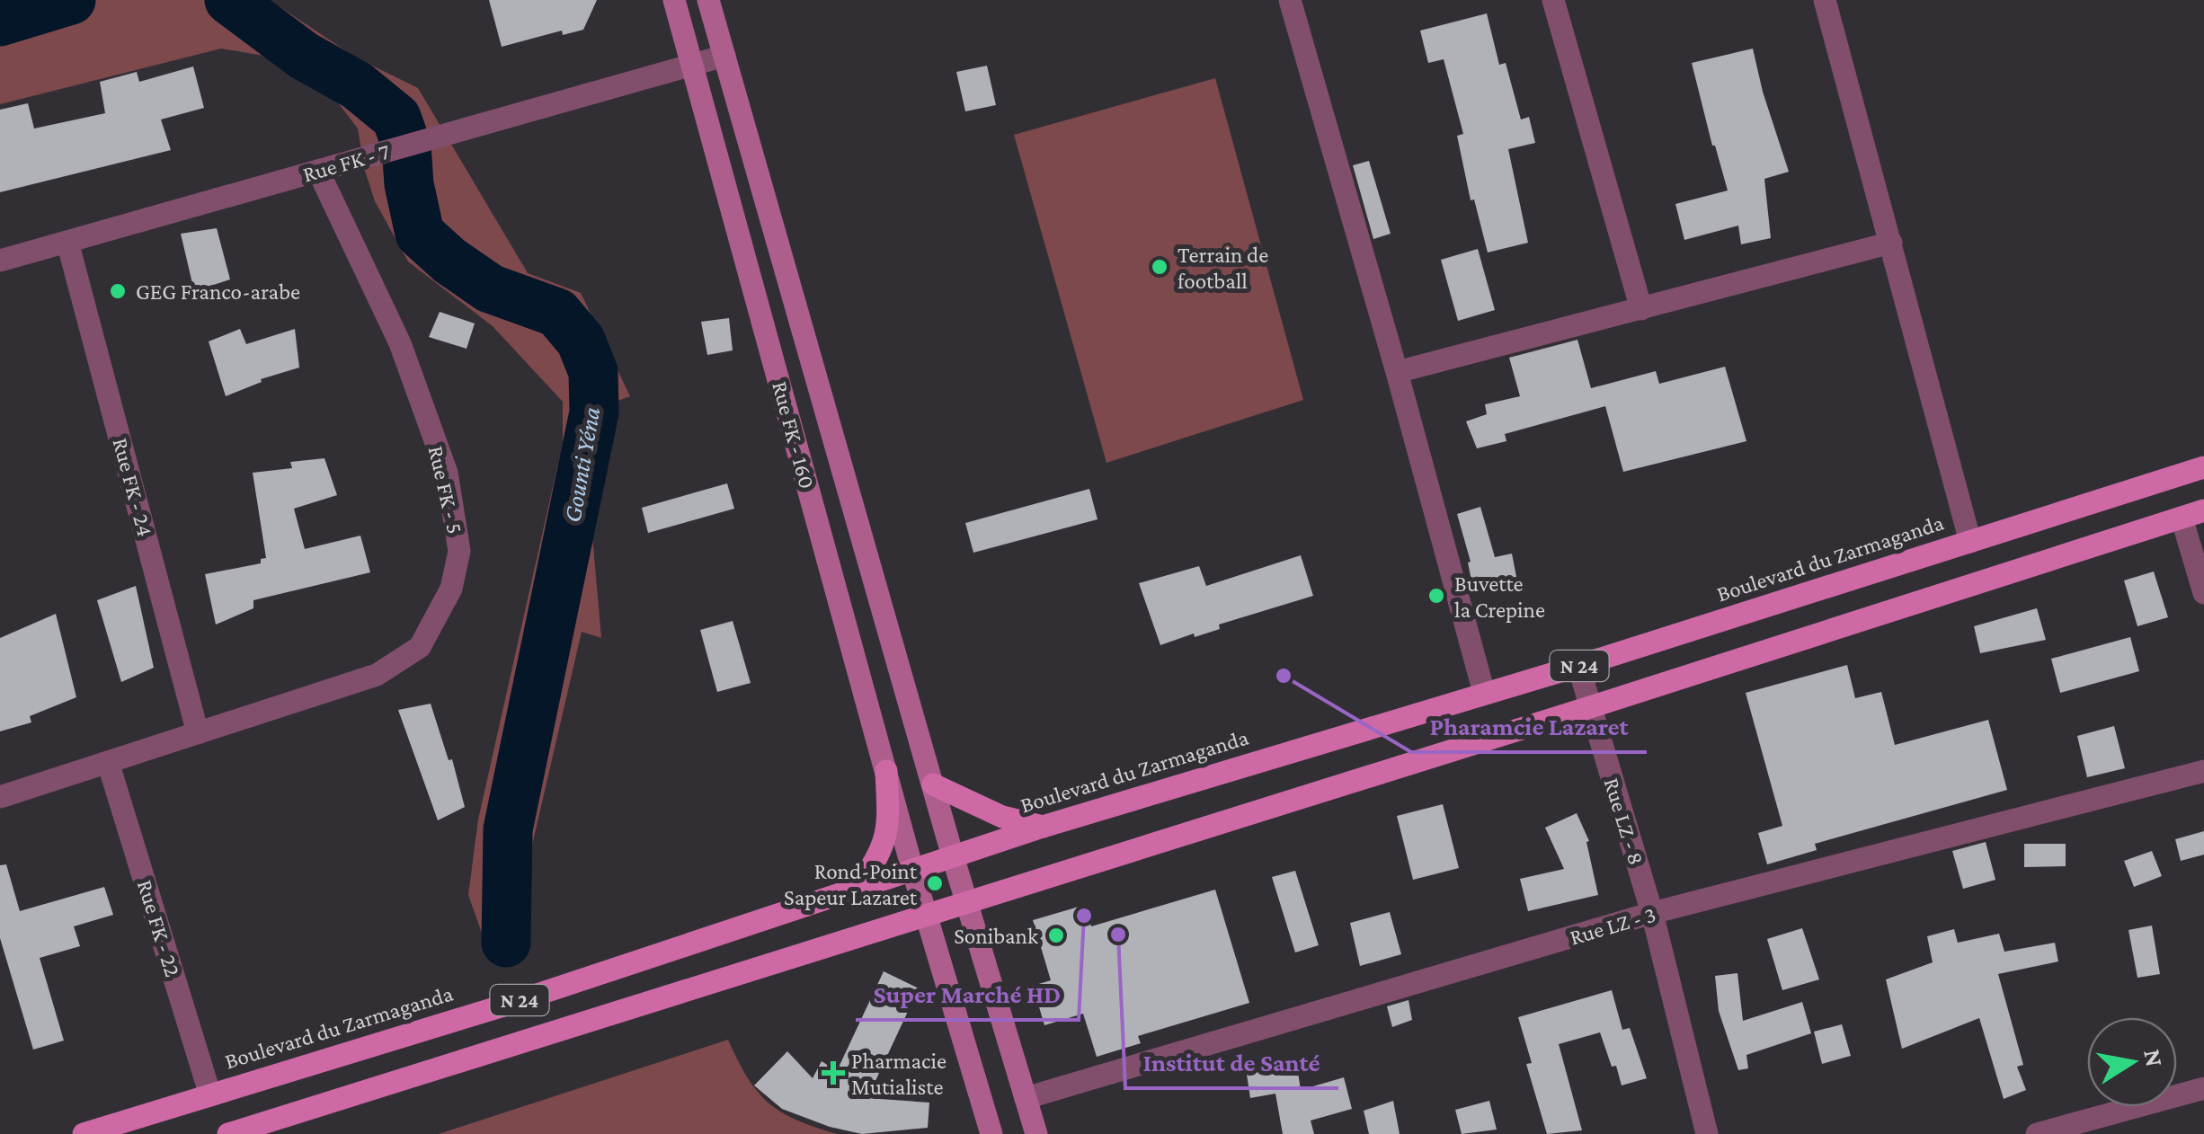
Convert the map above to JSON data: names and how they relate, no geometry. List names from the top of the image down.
{
  "streets": {
    "main road": ["Rue FK - 160", "Boulevard du Zarmaganda", "N 24"],
    "street": [
      "Rue FK - 7",
      "Rue FK - 24",
      "Rue FK - 5",
      "Rue LZ - 8",
      "Rue LZ - 3",
      "Rue FK - 22"
    ]
  },
  "crossings": [
    ["Rue FK - 7", "Rue FK - 160"],
    ["Rue FK - 7", "Rue FK - 24"],
    ["Rue FK - 7", "Rue FK - 5"],
    ["Rue FK - 160", "Boulevard du Zarmaganda"],
    ["Rue FK - 160", "N 24"],
    ["Rue FK - 160", "Rue LZ - 3"],
    ["Rue FK - 24", "Rue FK - 5"],
    ["Rue FK - 5", "Rue FK - 22"],
    ["Boulevard du Zarmaganda", "Rue LZ - 8"],
    ["Boulevard du Zarmaganda", "Rue FK - 22"],
    ["N 24", "Rue LZ - 8"],
    ["Rue LZ - 8", "Rue LZ - 3"]
  ],
  "water": ["Gounti Yéna"],
  "places": {
    "other": [
      "Terrain de football",
      "GEG Franco-arabe",
      "Buvette la Crepine",
      "Pharamcie Lazaret",
      "Rond-Point Sapeur Lazaret",
      "Super Marché HD",
      "Institut de Santé",
      "Sonibank"
    ],
    "health": ["Pharmacie Mutialiste"]
  },
  "north": "right"
}
